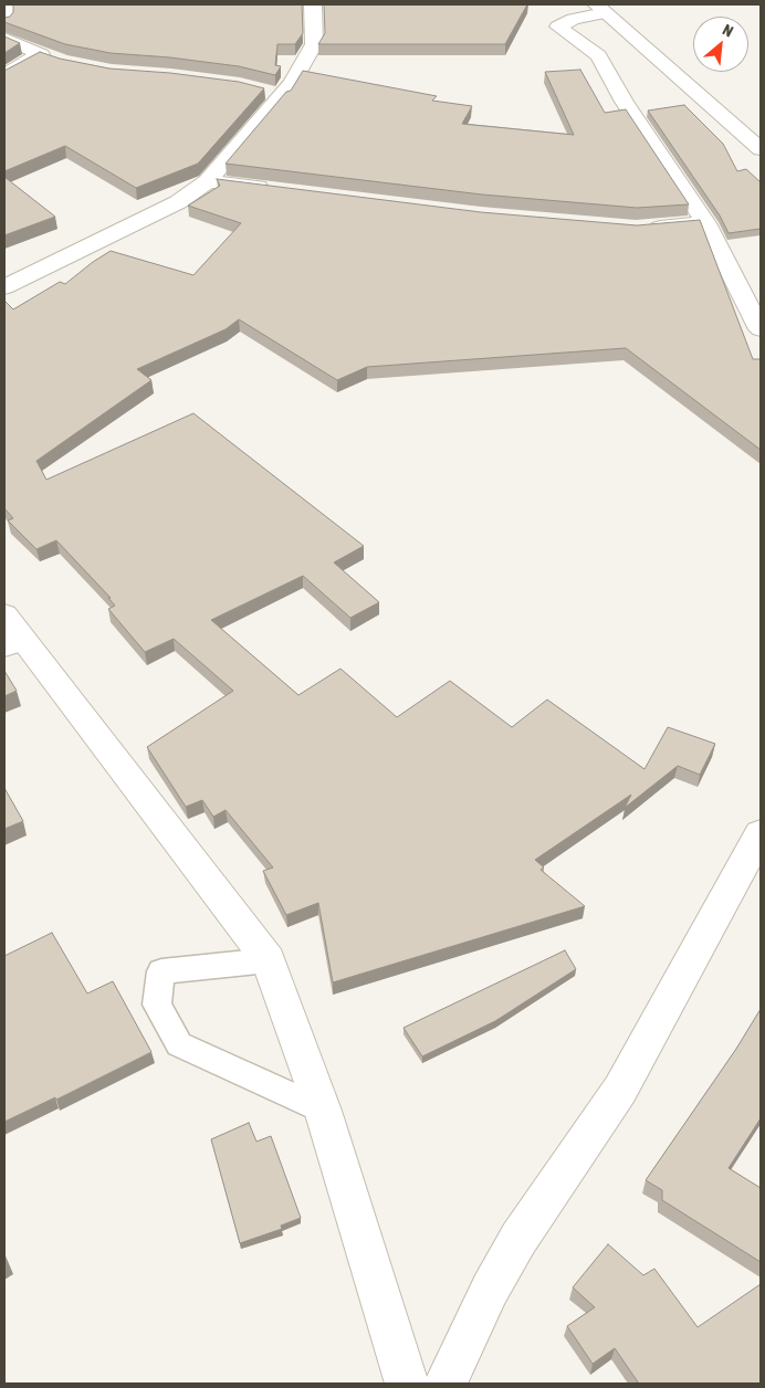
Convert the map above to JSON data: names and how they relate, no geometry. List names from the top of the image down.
{
  "north": "top right"
}
